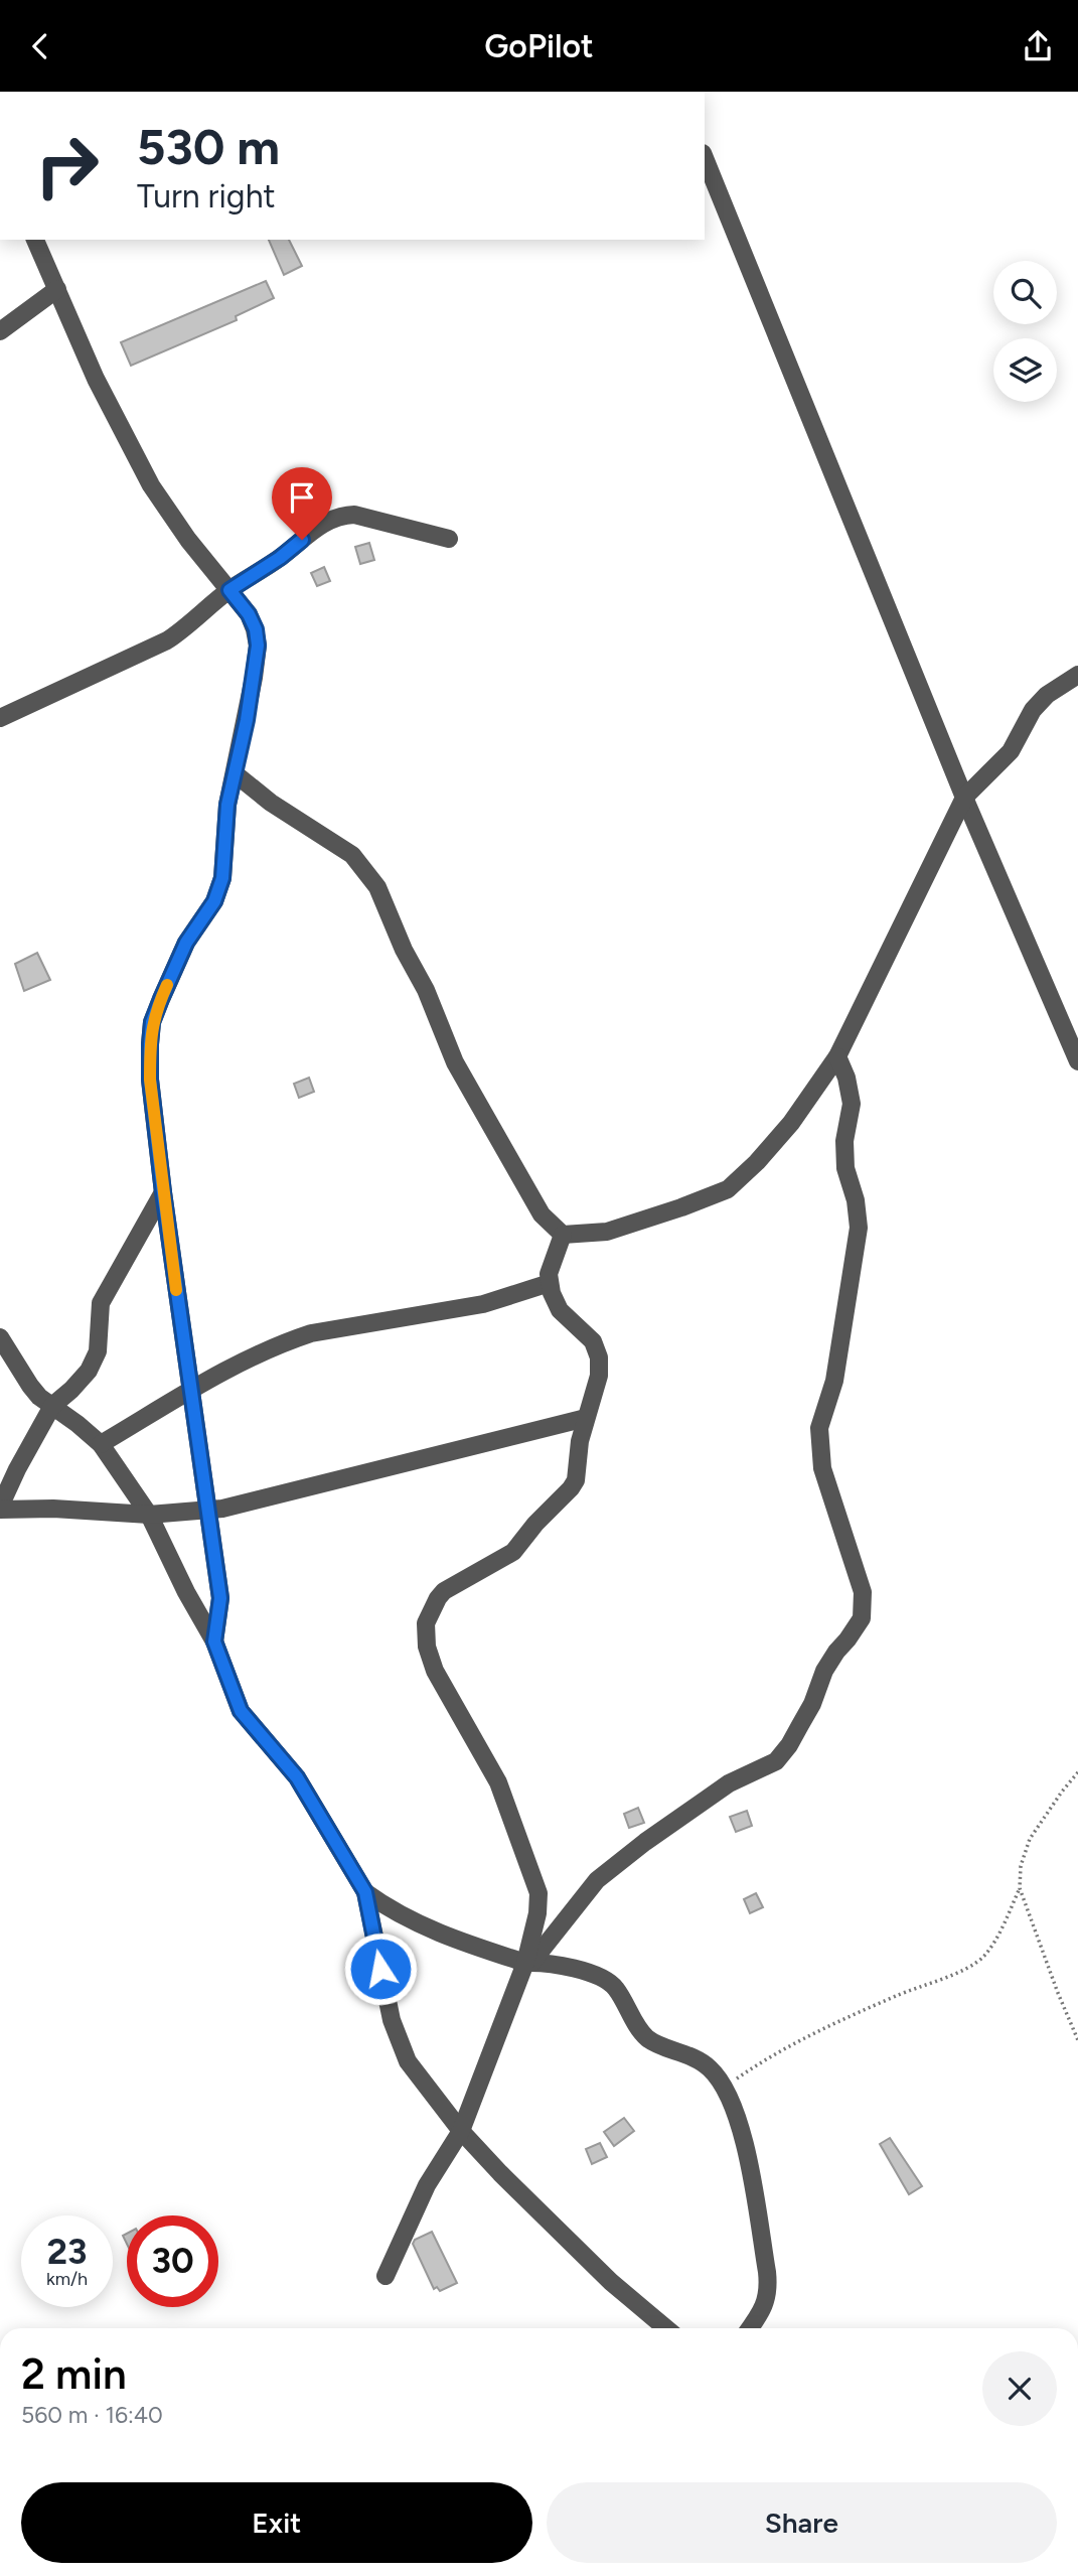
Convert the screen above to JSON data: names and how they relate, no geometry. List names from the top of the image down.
{
  "page": {
    "header": "GoPilot",
    "turn": ["530 m", "Turn right"],
    "speed": "23 km/h",
    "limit": "30",
    "heading": ["2 min", "560 m · 16:40"],
    "buttons": ["Exit", "Share"]
  }
}
